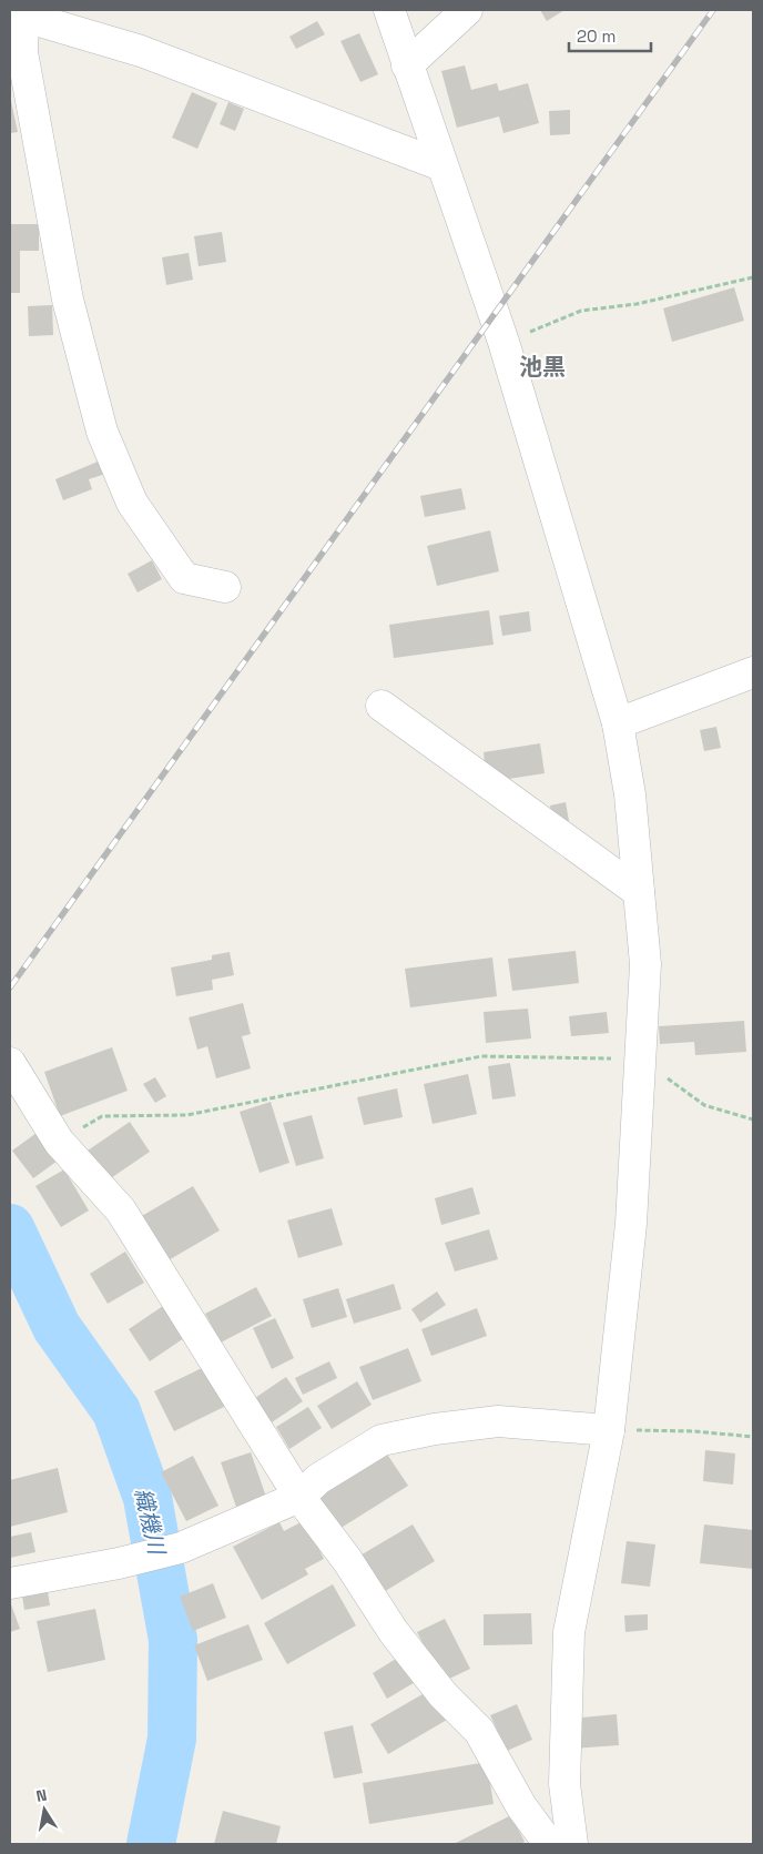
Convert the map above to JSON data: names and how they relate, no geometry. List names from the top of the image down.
{
  "districts": ["池黒"],
  "water": ["織機川"],
  "scale_bar": "20 m",
  "north": "top"
}
